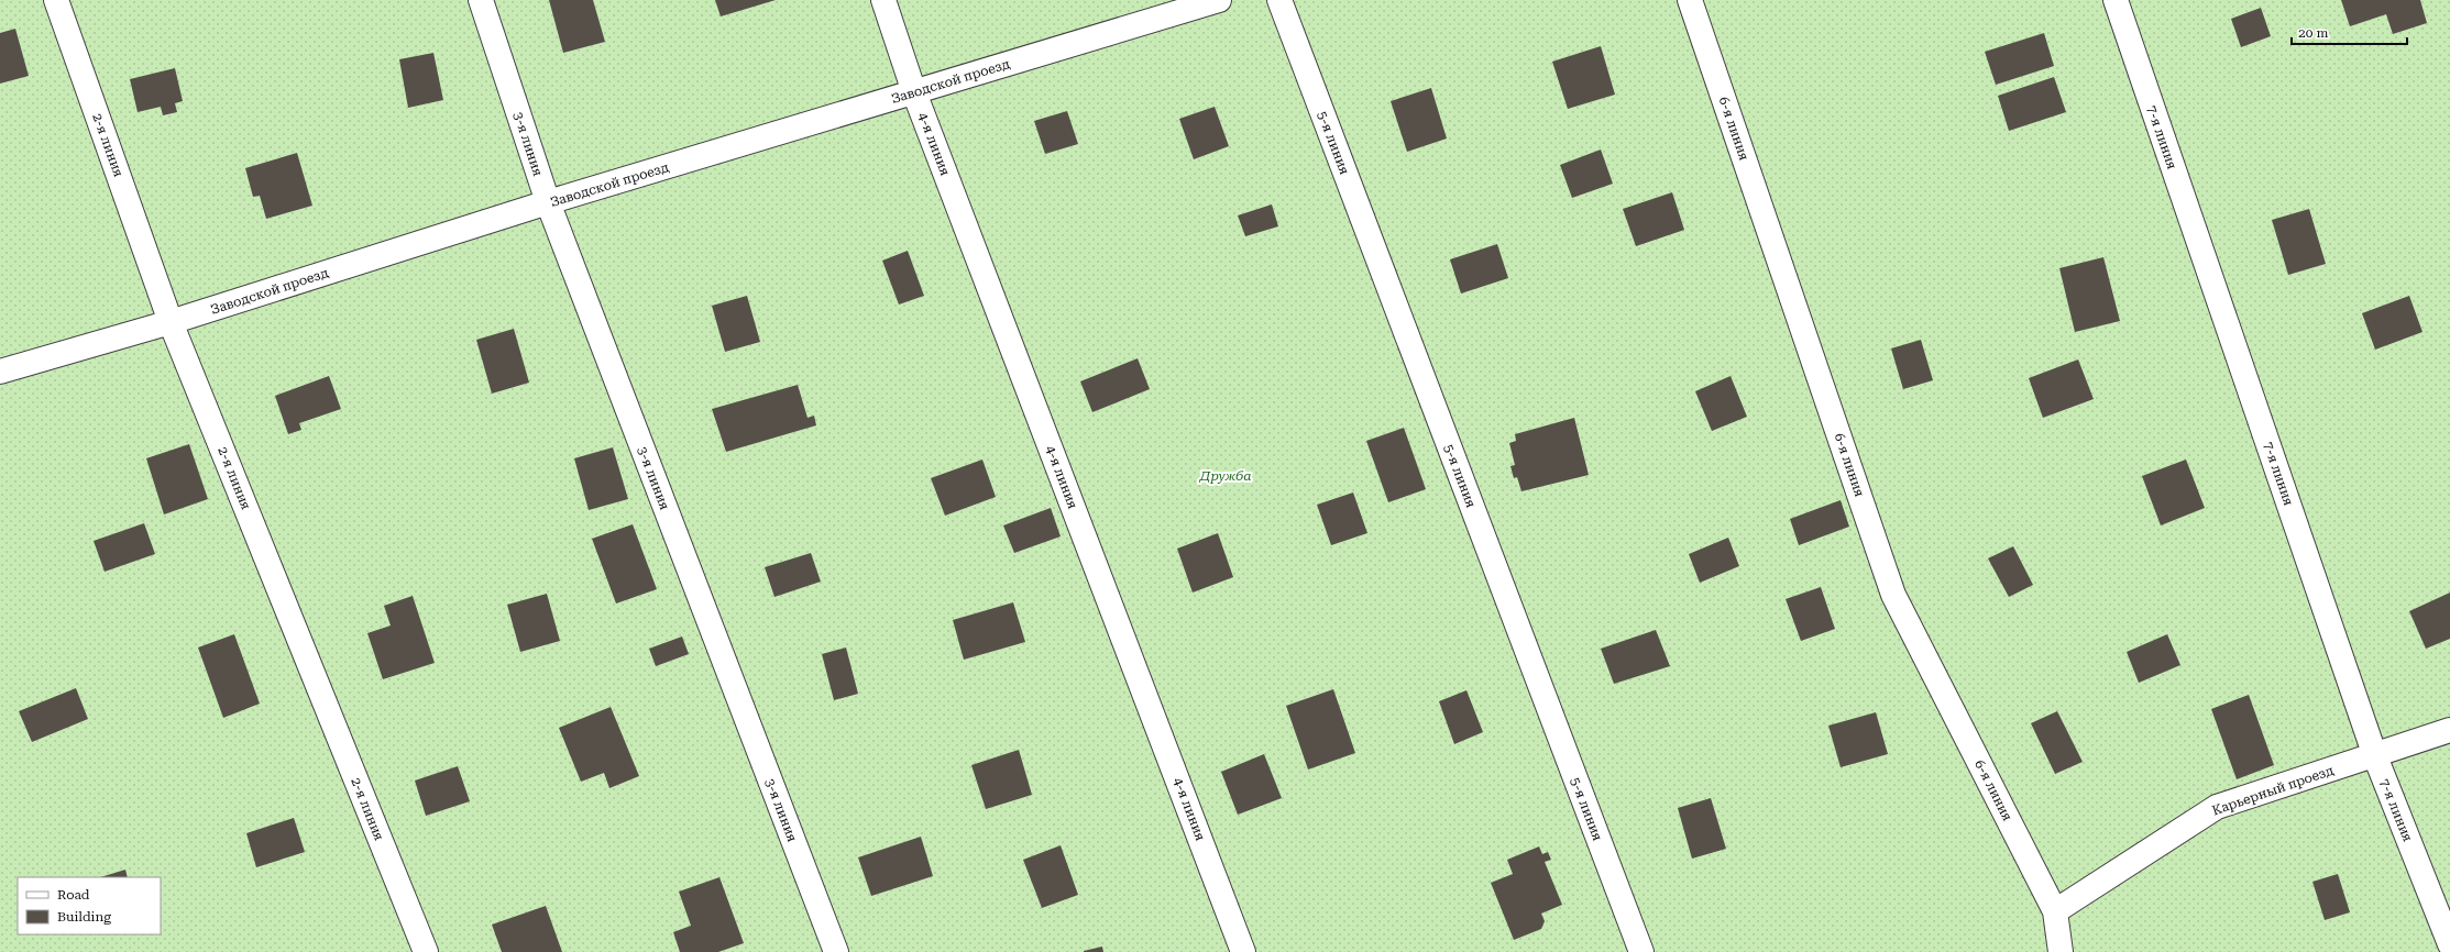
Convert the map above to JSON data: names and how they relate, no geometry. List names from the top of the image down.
{
  "streets": {
    "street": [
      "Заводской проезд",
      "6-я линия",
      "7-я линия",
      "5-я линия",
      "3-я линия",
      "4-я линия",
      "2-я линия",
      "Карьерный проезд"
    ]
  },
  "crossings": [
    ["Заводской проезд", "3-я линия"],
    ["Заводской проезд", "4-я линия"],
    ["Заводской проезд", "2-я линия"],
    ["6-я линия", "Карьерный проезд"],
    ["7-я линия", "Карьерный проезд"]
  ],
  "parks": ["Дружба"],
  "legend": ["Road", "Building"],
  "scale_bar": "20 m"
}
